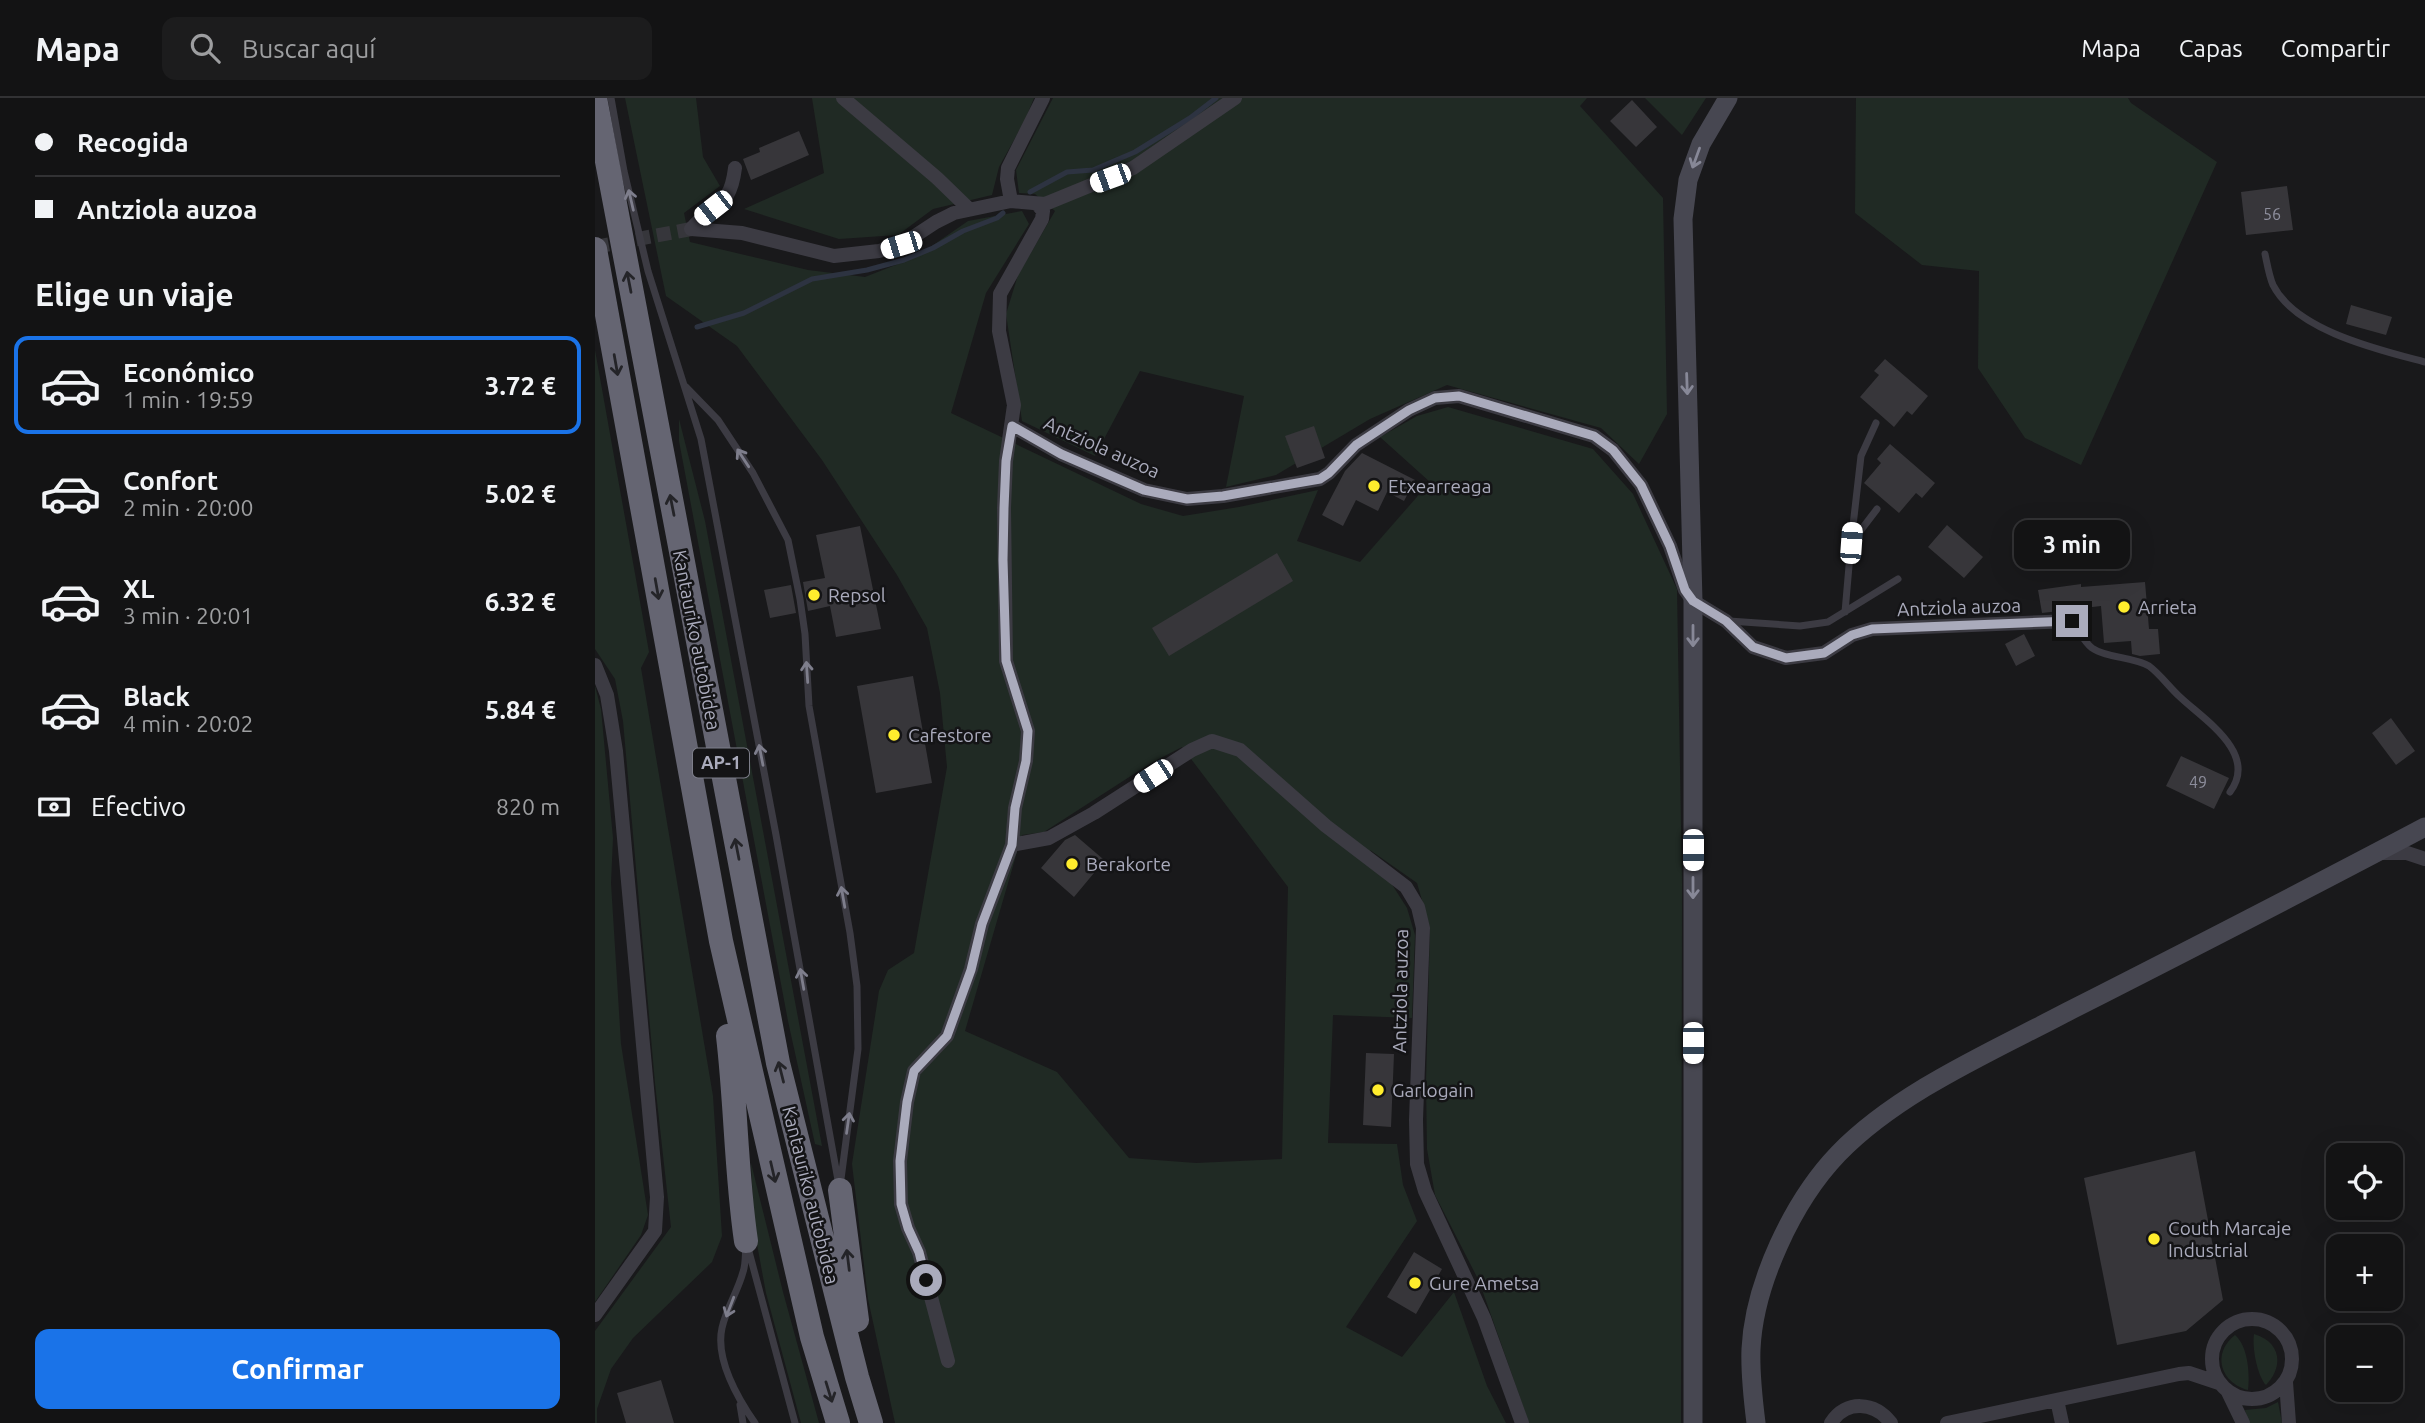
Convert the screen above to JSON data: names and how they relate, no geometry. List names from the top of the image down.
{
  "streets": {
    "highway": ["Kantauriko autobidea", "AP-1"],
    "street": ["Antziola auzoa"]
  },
  "places": [
    "Etxearreaga",
    "Repsol",
    "Arrieta",
    "Cafestore",
    "Berakorte",
    "Garlogain",
    "Couth Marcaje Industrial",
    "Gure Ametsa"
  ],
  "house_numbers": ["56", "49"],
  "page": {
    "header": "Mapa",
    "search": "Buscar aquí",
    "nav": ["Mapa", "Capas", "Compartir"],
    "banner": ["Recogida", "Antziola auzoa"],
    "heading": "Elige un viaje",
    "list": [
      {
        "name": "Económico",
        "note": "1 min · 19:59",
        "value": "3.72 €"
      },
      {
        "name": "Confort",
        "note": "2 min · 20:00",
        "value": "5.02 €"
      },
      {
        "name": "XL",
        "note": "3 min · 20:01",
        "value": "6.32 €"
      },
      {
        "name": "Black",
        "note": "4 min · 20:02",
        "value": "5.84 €"
      }
    ],
    "bubble": "3 min",
    "pay": ["Efectivo", "820 m"],
    "map_buttons": ["+", "−"],
    "buttons": "Confirmar"
  }
}
